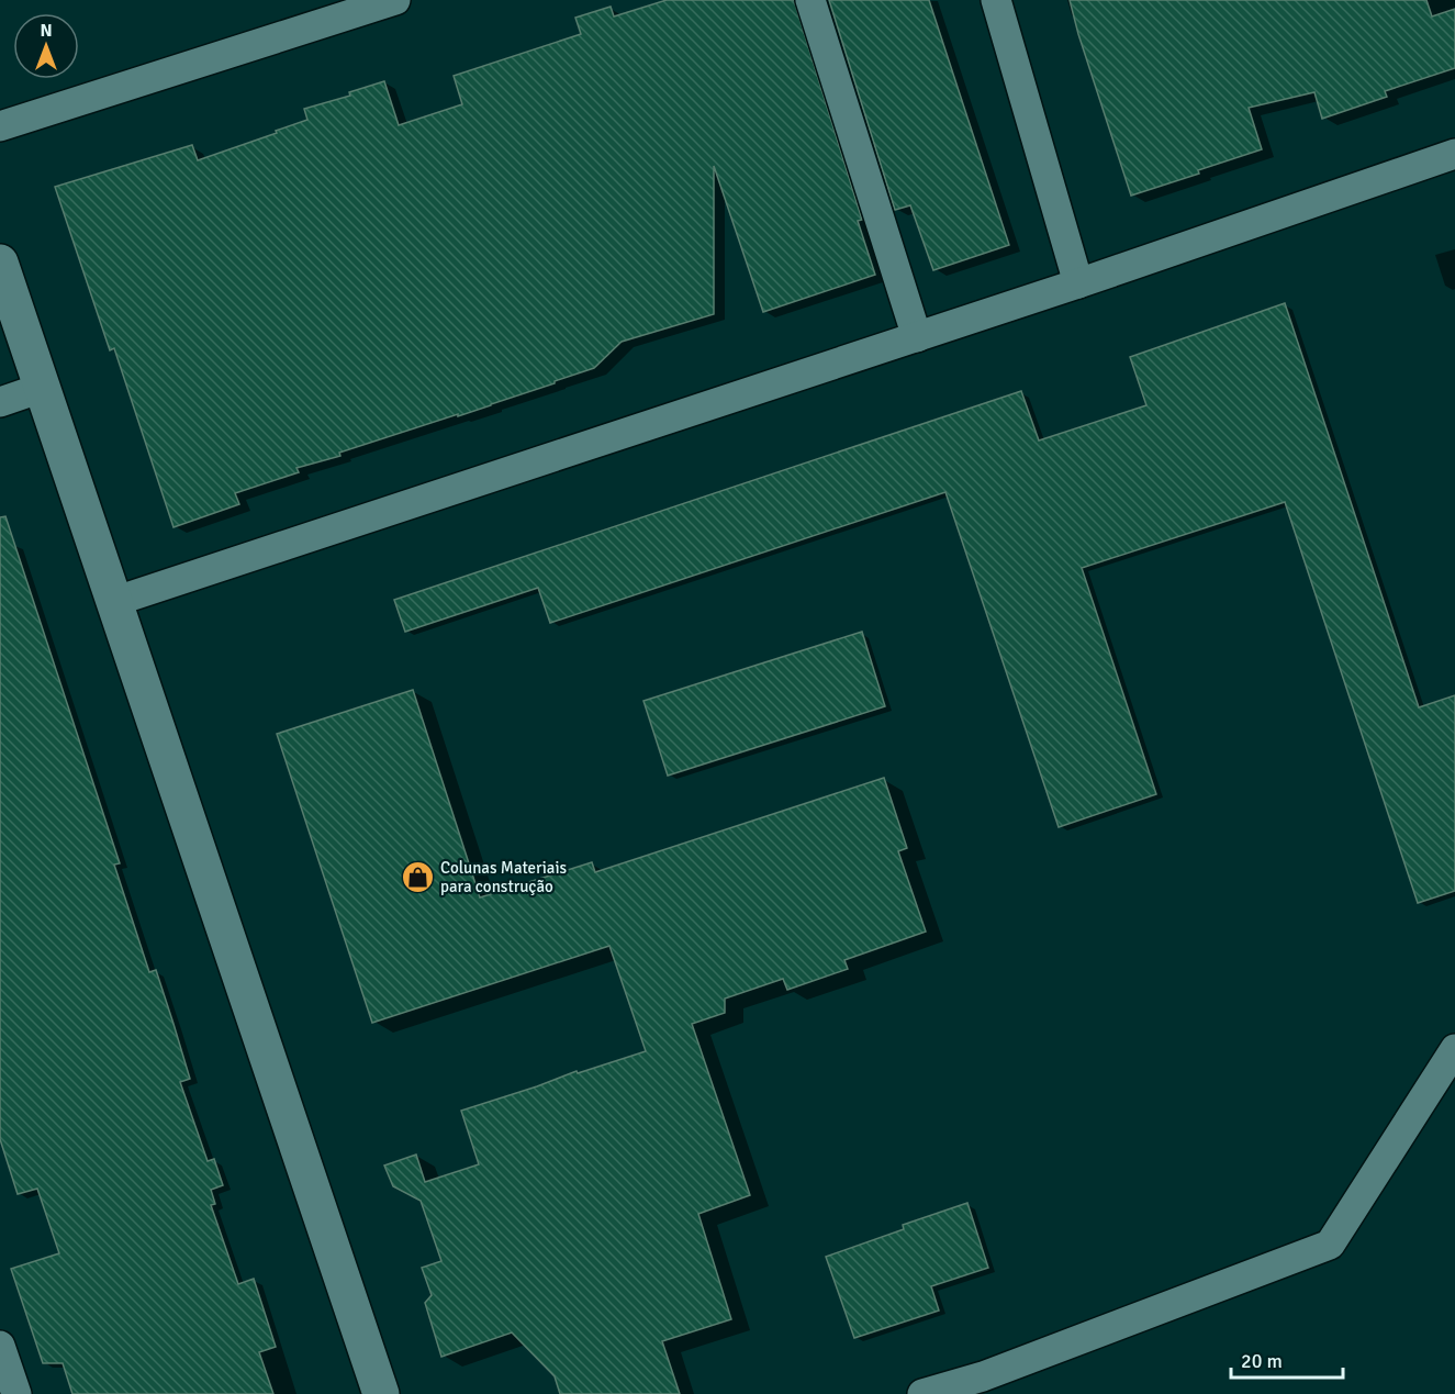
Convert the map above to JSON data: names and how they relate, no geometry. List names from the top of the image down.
{
  "places": {
    "shop": ["Colunas Materiais para construção"]
  },
  "scale_bar": "20 m",
  "north": "top"
}
